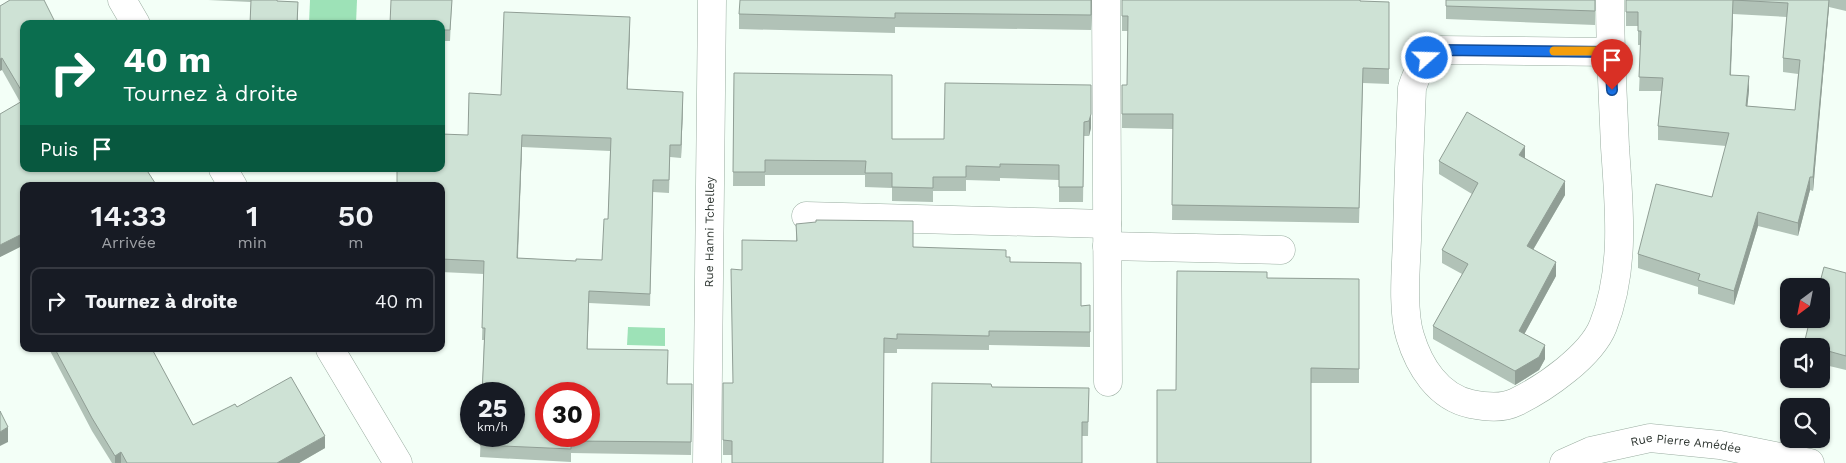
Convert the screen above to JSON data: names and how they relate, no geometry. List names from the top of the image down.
{
  "streets": {
    "street": ["Rue Hanni Tchelley", "Rue Pierre Amédée"]
  },
  "north": "bottom left",
  "page": {
    "turn": ["40 m", "Tournez à droite"],
    "then": "Puis",
    "eta": [
      "14:33",
      "Arrivée",
      "1",
      "min",
      "50",
      "m"
    ],
    "list": [
      {
        "name": "Tournez à droite",
        "value": "40 m"
      }
    ],
    "speed": "25 km/h",
    "limit": "30"
  }
}
